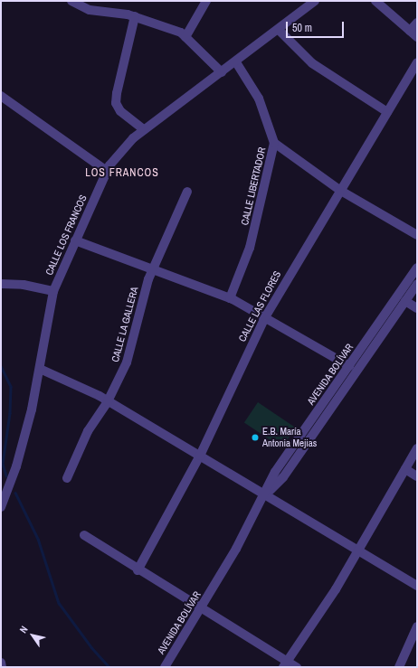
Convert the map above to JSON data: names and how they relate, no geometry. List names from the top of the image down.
{
  "streets": {
    "street": [
      "CALLE LIBERTADOR",
      "CALLE LOS FRANCOS",
      "CALLE LAS FLORES",
      "CALLE LA GALLERA",
      "AVENIDA BOLÍVAR"
    ]
  },
  "crossings": [
    ["CALLE LIBERTADOR", "CALLE LOS FRANCOS"]
  ],
  "districts": ["LOS FRANCOS"],
  "places": ["E.B. María Antonia Mejias"],
  "scale_bar": "50 m",
  "north": "top left"
}
